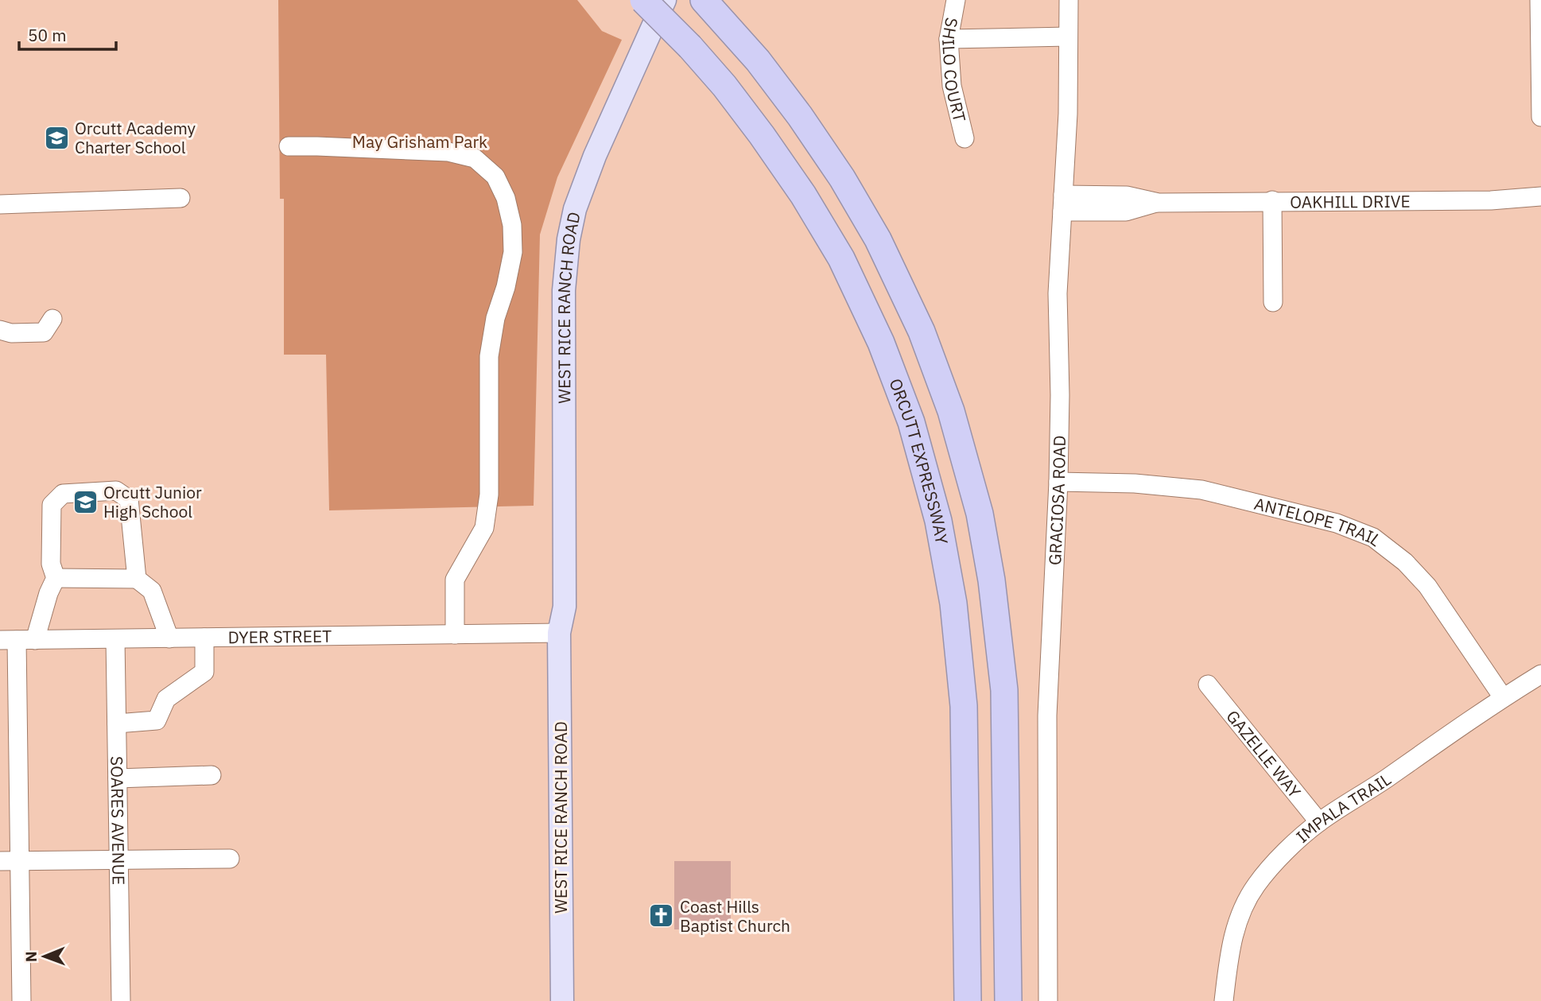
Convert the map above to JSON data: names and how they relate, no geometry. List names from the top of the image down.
{
  "streets": {
    "highway": ["ORCUTT EXPRESSWAY"],
    "main road": ["WEST RICE RANCH ROAD"],
    "street": [
      "SHILO COURT",
      "OAKHILL DRIVE",
      "GRACIOSA ROAD",
      "ANTELOPE TRAIL",
      "DYER STREET",
      "GAZELLE WAY",
      "IMPALA TRAIL",
      "SOARES AVENUE"
    ]
  },
  "crossings": [
    ["OAKHILL DRIVE", "GRACIOSA ROAD"],
    ["WEST RICE RANCH ROAD", "DYER STREET"],
    ["GRACIOSA ROAD", "ANTELOPE TRAIL"],
    ["ANTELOPE TRAIL", "IMPALA TRAIL"],
    ["DYER STREET", "SOARES AVENUE"],
    ["GAZELLE WAY", "IMPALA TRAIL"]
  ],
  "parks": ["May Grisham Park"],
  "places": {
    "school or university": ["Orcutt Academy Charter School", "Orcutt Junior High School"],
    "church": ["Coast Hills Baptist Church"]
  },
  "scale_bar": "50 m",
  "north": "left"
}
